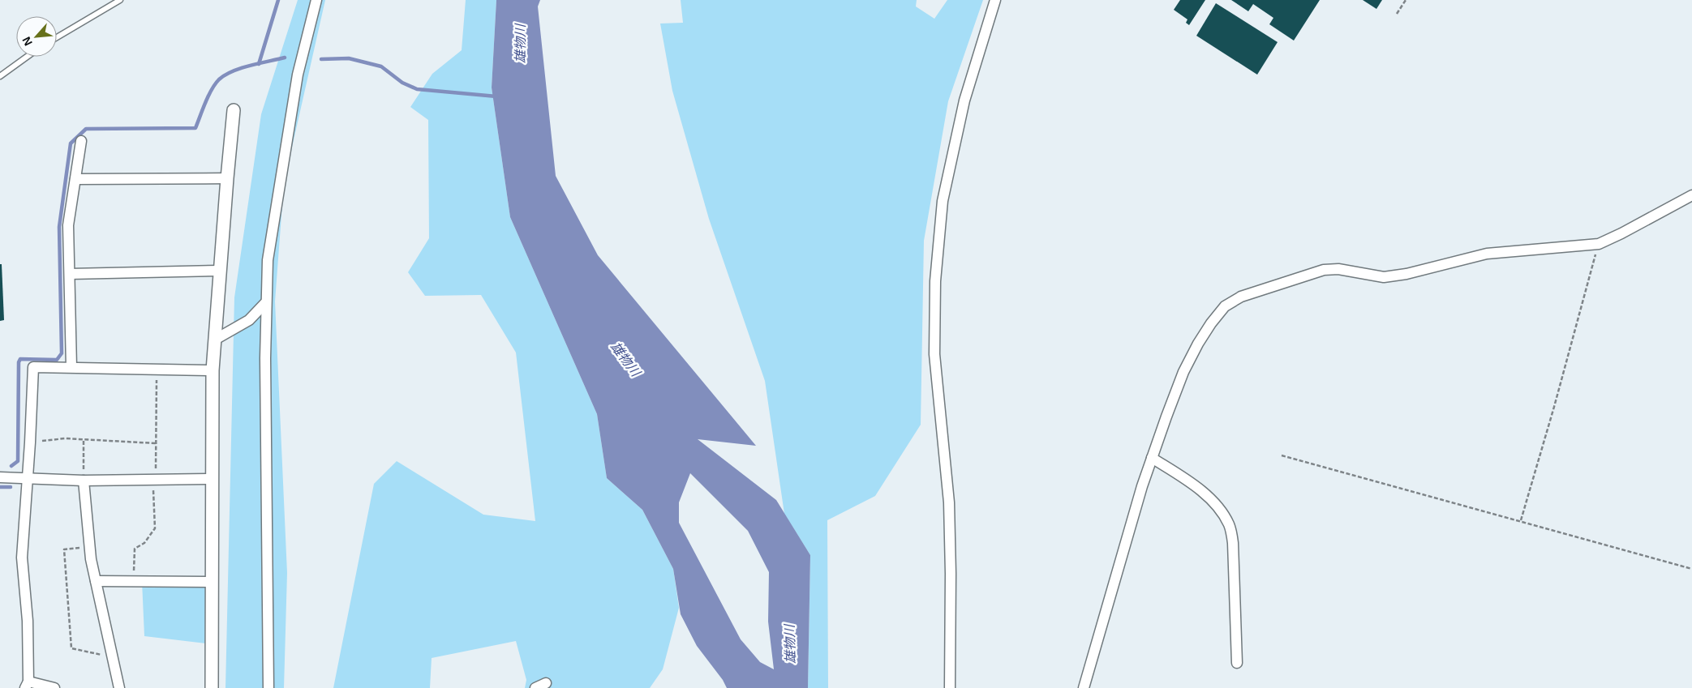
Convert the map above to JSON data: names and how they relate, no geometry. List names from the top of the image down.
{
  "water": ["雄物川"],
  "north": "bottom left"
}
